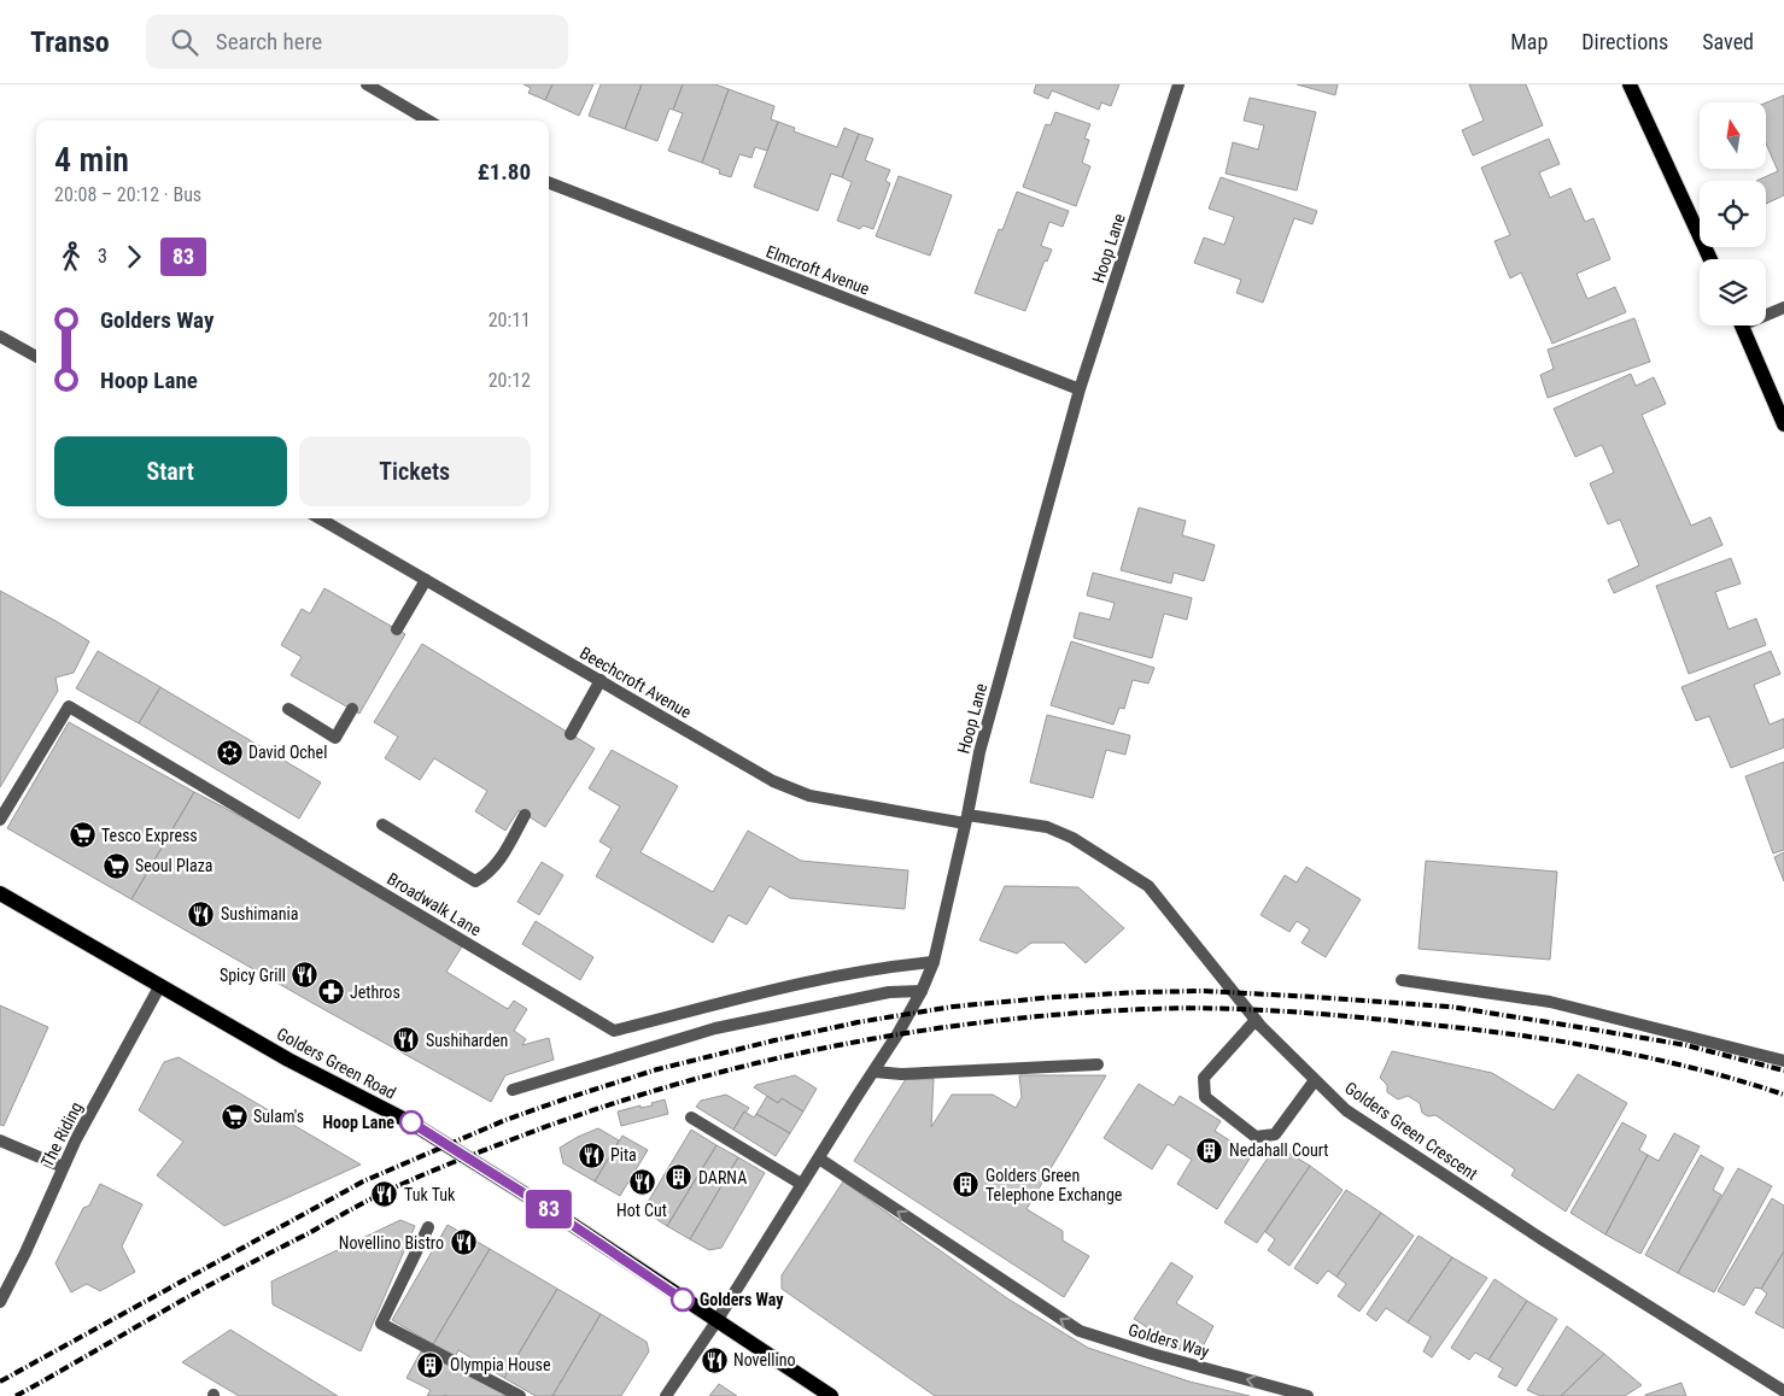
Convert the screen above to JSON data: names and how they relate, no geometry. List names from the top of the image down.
{
  "streets": {
    "main road": ["Golders Green Road"],
    "street": [
      "Hoop Lane",
      "Elmcroft Avenue",
      "Beechcroft Avenue",
      "Broadwalk Lane",
      "Golders Green Crescent",
      "The Riding",
      "Golders Way"
    ]
  },
  "crossings": [
    ["Hoop Lane", "Elmcroft Avenue"],
    ["Hoop Lane", "Beechcroft Avenue"],
    ["Hoop Lane", "Broadwalk Lane"],
    ["Hoop Lane", "Golders Green Road"],
    ["Hoop Lane", "Golders Green Crescent"],
    ["Hoop Lane", "Golders Way"],
    ["Beechcroft Avenue", "Golders Green Crescent"],
    ["Golders Green Road", "The Riding"]
  ],
  "one_way": ["Golders Way"],
  "places": {
    "synagogue": ["David Ochel"],
    "supermarket": ["Tesco Express", "Seoul Plaza", "Sulam's"],
    "restaurant": [
      "Sushimania",
      "Spicy Grill",
      "Sushiharden",
      "Pita",
      "Hot Cut",
      "Tuk Tuk",
      "Novellino Bistro",
      "Novellino"
    ],
    "pharmacy": ["Jethros"],
    "other": ["Hoop Lane", "Golders Way"],
    "building": [
      "Nedahall Court",
      "DARNA",
      "Golders Green Telephone Exchange",
      "Olympia House"
    ]
  },
  "lines": ["bus line 83"],
  "north": "top",
  "page": {
    "header": "Transo",
    "search": "Search here",
    "nav": ["Map", "Directions", "Saved"],
    "on_map": "83",
    "heading": ["4 min", "20:08 – 20:12 · Bus", "£1.80"],
    "legs": ["3", "83"],
    "list": [
      {
        "name": "Golders Way",
        "value": "20:11"
      },
      {
        "name": "Hoop Lane",
        "value": "20:12"
      }
    ],
    "buttons": ["Start", "Tickets"]
  }
}
